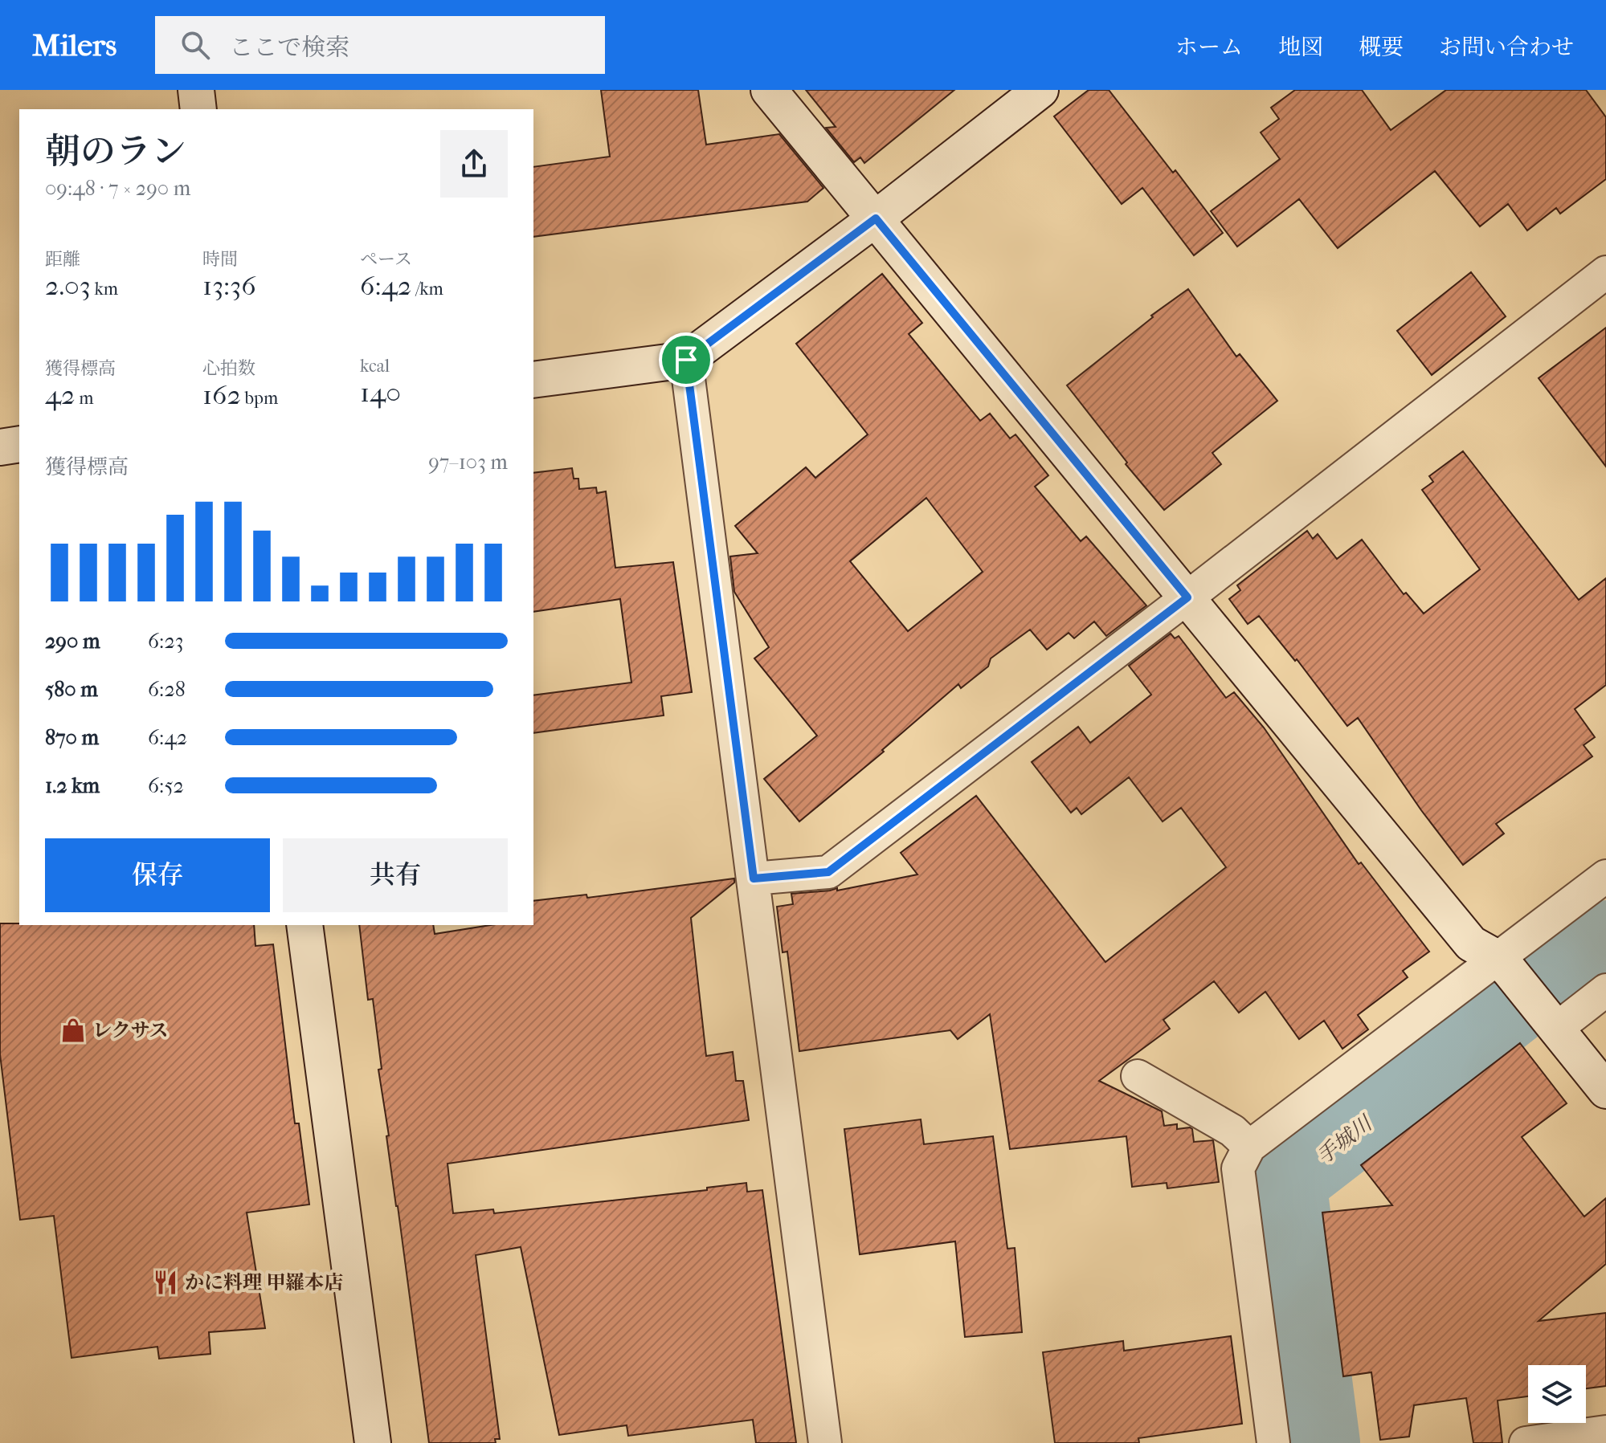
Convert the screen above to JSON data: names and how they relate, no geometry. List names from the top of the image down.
{
  "water": ["手城川"],
  "places": {
    "shop": ["レクサス"],
    "restaurant": ["かに料理 甲羅本店"]
  },
  "page": {
    "header": "Milers",
    "search": "ここで検索",
    "nav": [
      "ホーム",
      "地図",
      "概要",
      "お問い合わせ"
    ],
    "heading": ["朝のラン", "09:48 · 7 × 290 m"],
    "stats": [
      ["距離", "2.03 km"],
      ["時間", "13:36"],
      ["ペース", "6:42 /km"],
      ["獲得標高", "42 m"],
      ["心拍数", "162 bpm"],
      ["kcal", "140"]
    ],
    "chart": ["獲得標高", "97–103 m"],
    "list": [
      {
        "name": "290 m",
        "note": "6:23"
      },
      {
        "name": "580 m",
        "note": "6:28"
      },
      {
        "name": "870 m",
        "note": "6:42"
      },
      {
        "name": "1.2 km",
        "note": "6:52"
      }
    ],
    "buttons": ["保存", "共有"]
  }
}
